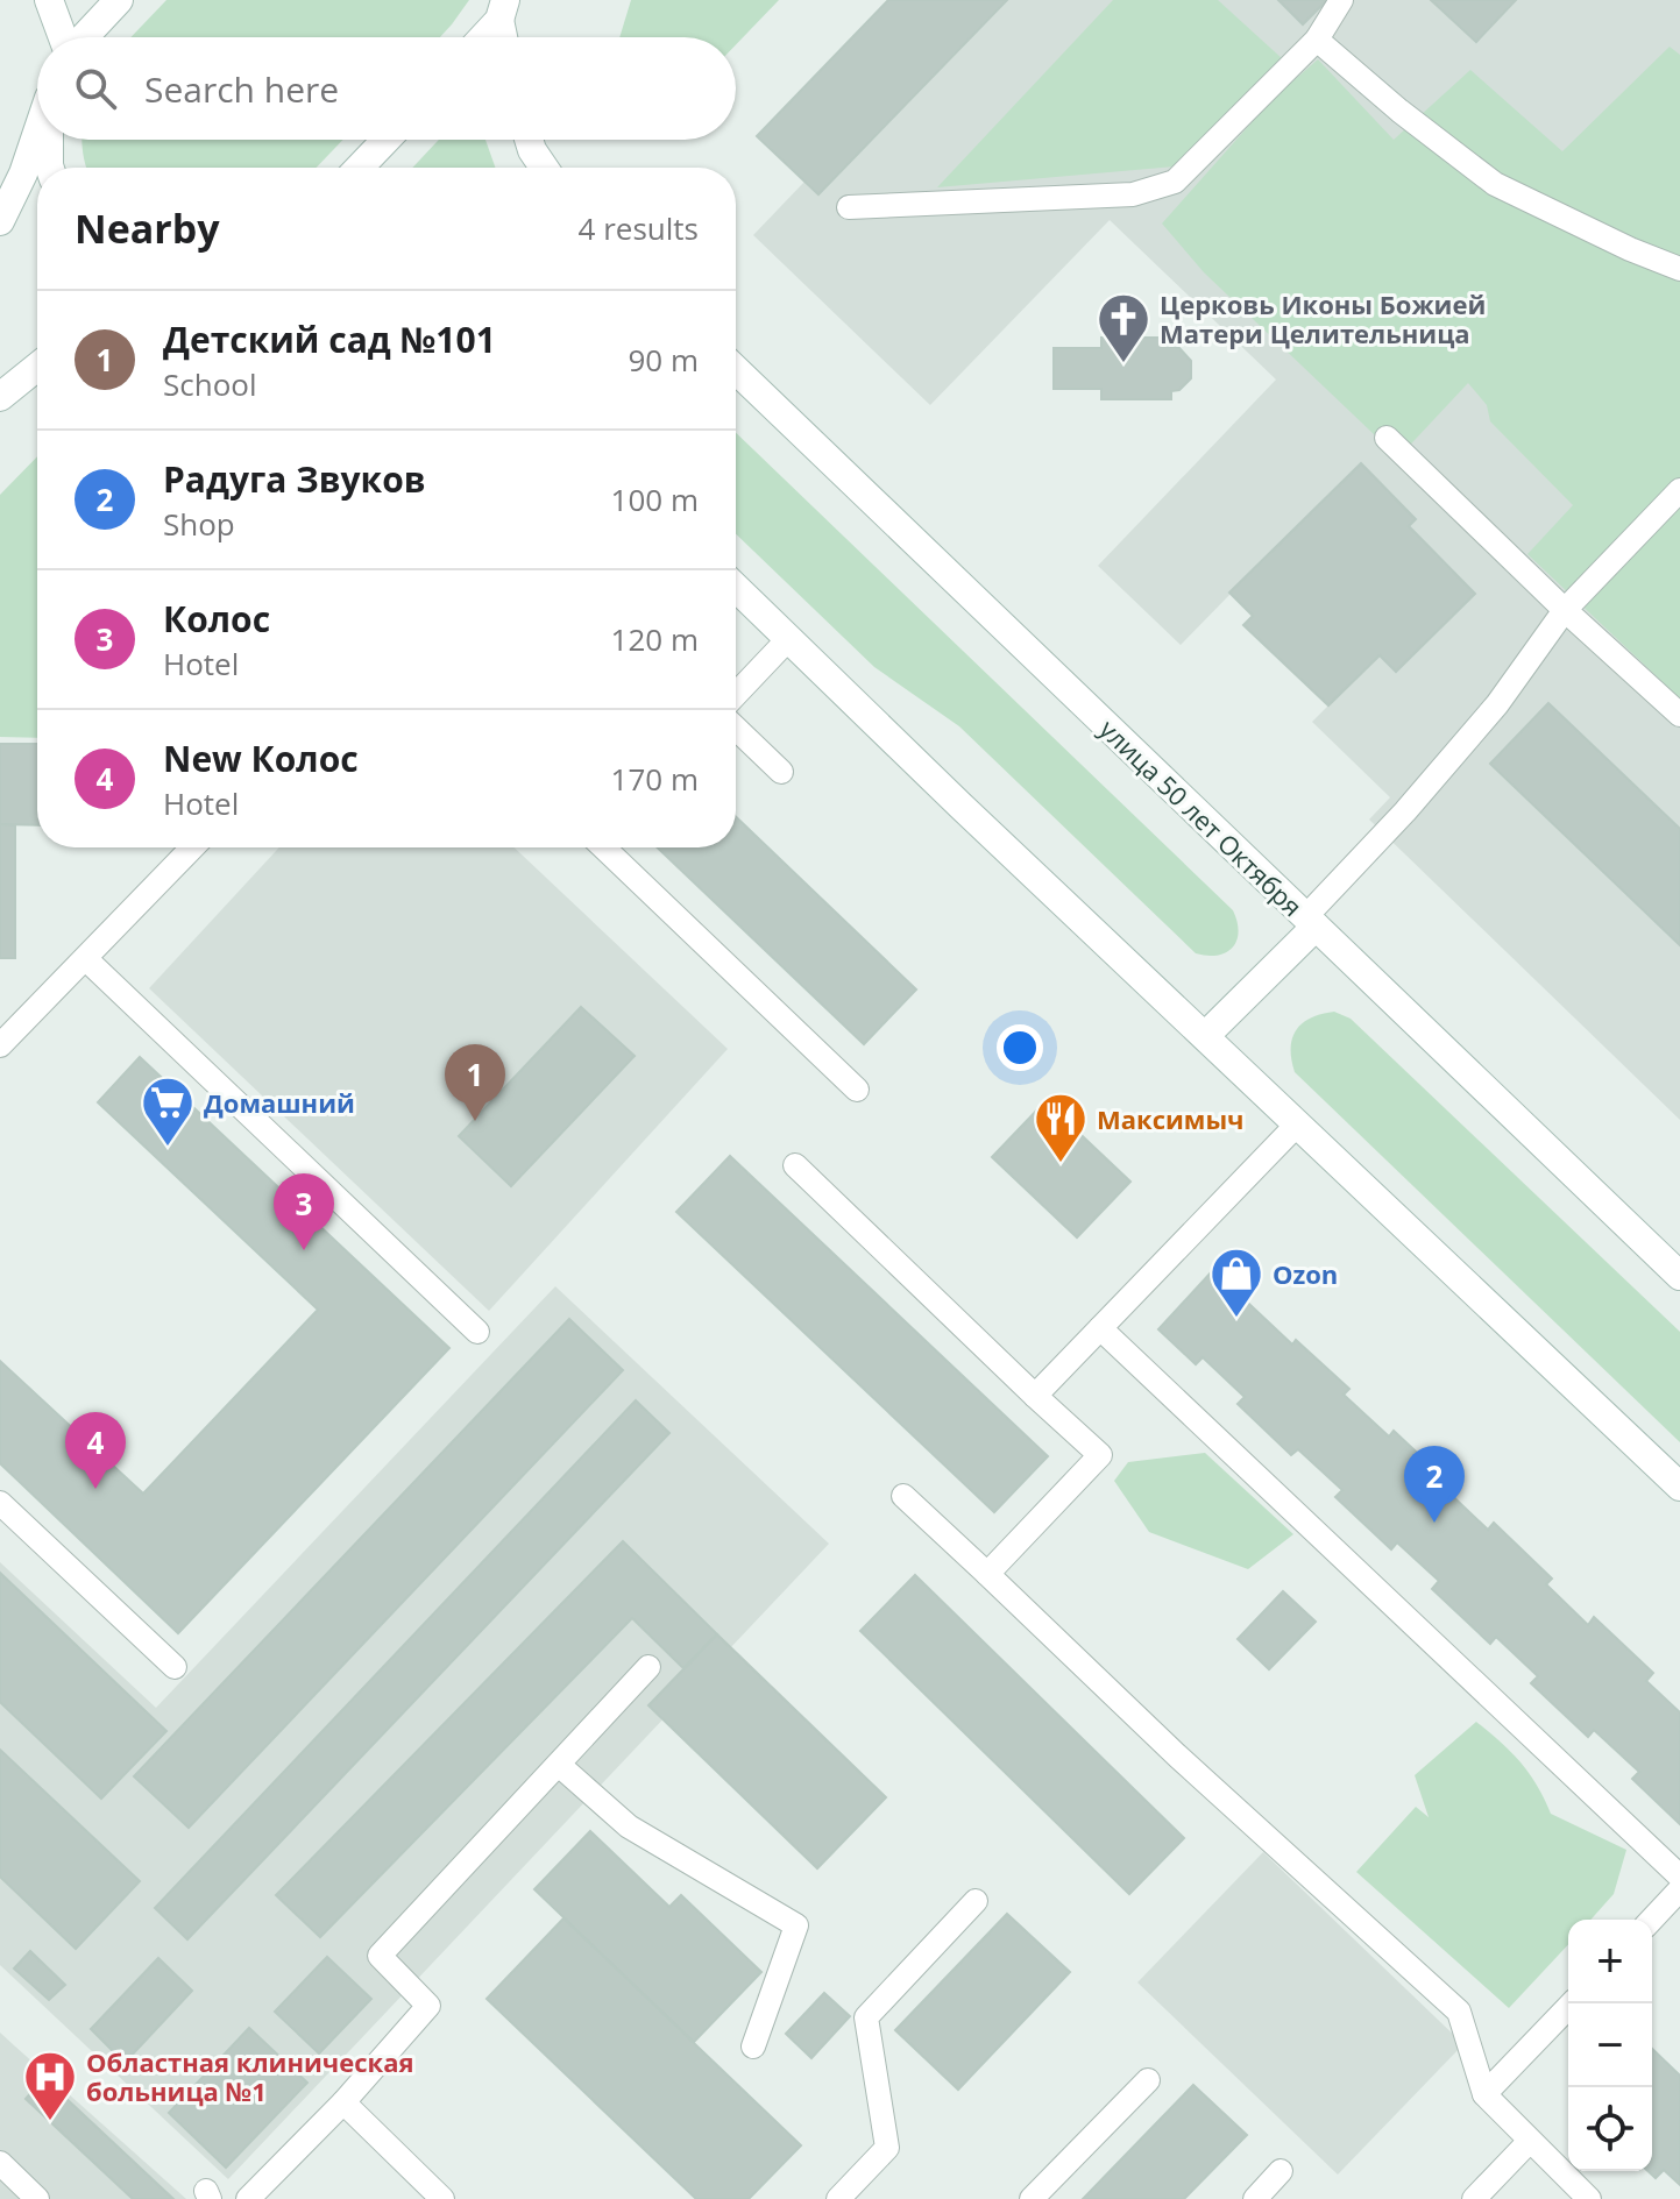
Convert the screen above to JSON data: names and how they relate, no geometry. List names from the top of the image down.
{
  "streets": {
    "main road": ["улица 50 лет Октября"]
  },
  "places": {
    "church": ["Церковь Иконы Божией Матери Целительница"],
    "supermarket": ["Домашний"],
    "restaurant": ["Максимыч"],
    "shop": ["Ozon"],
    "hospital": ["Областная клиническая больница №1"]
  },
  "page": {
    "search": "Search here",
    "heading": ["Nearby", "4 results"],
    "list": [
      {
        "mark": "1",
        "name": "Детский сад №101",
        "note": "School",
        "value": "90 m"
      },
      {
        "mark": "2",
        "name": "Радуга Звуков",
        "note": "Shop",
        "value": "100 m"
      },
      {
        "mark": "3",
        "name": "Колос",
        "note": "Hotel",
        "value": "120 m"
      },
      {
        "mark": "4",
        "name": "New Колос",
        "note": "Hotel",
        "value": "170 m"
      }
    ],
    "pins": [
      "1",
      "3",
      "4",
      "2"
    ],
    "map_buttons": ["+", "−"]
  }
}
